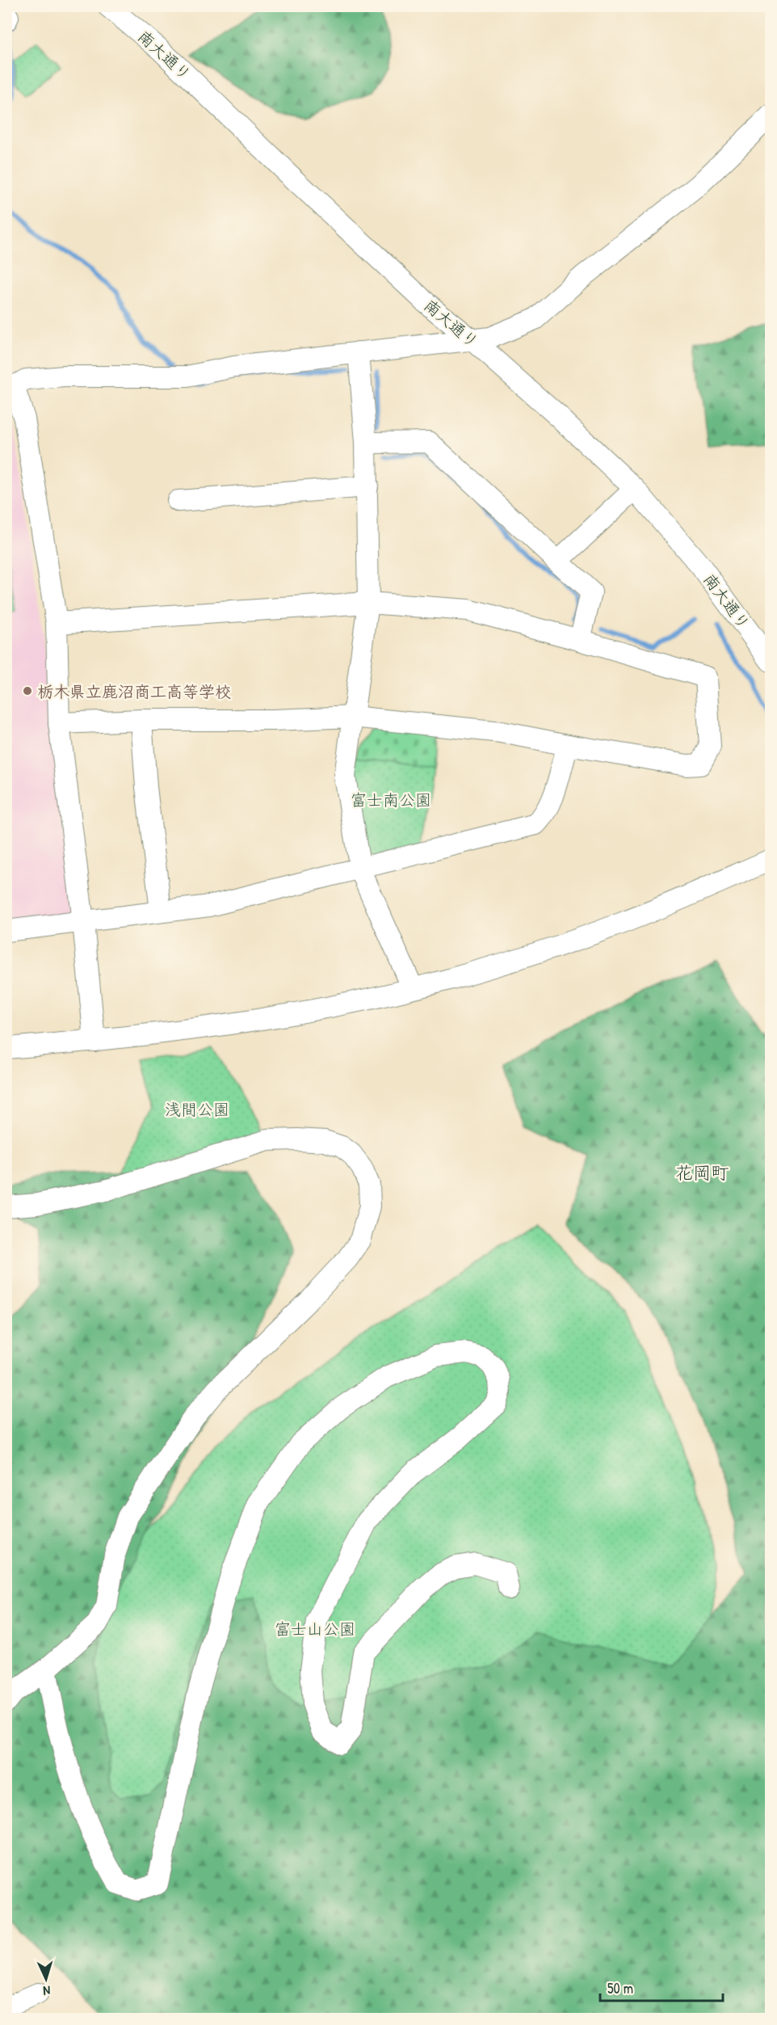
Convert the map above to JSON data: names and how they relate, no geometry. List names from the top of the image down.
{
  "streets": {
    "street": ["南大通り"]
  },
  "districts": ["花岡町"],
  "parks": ["富士南公園", "浅間公園", "富士山公園"],
  "places": ["栃木県立鹿沼商工高等学校"],
  "scale_bar": "50 m",
  "north": "bottom"
}
